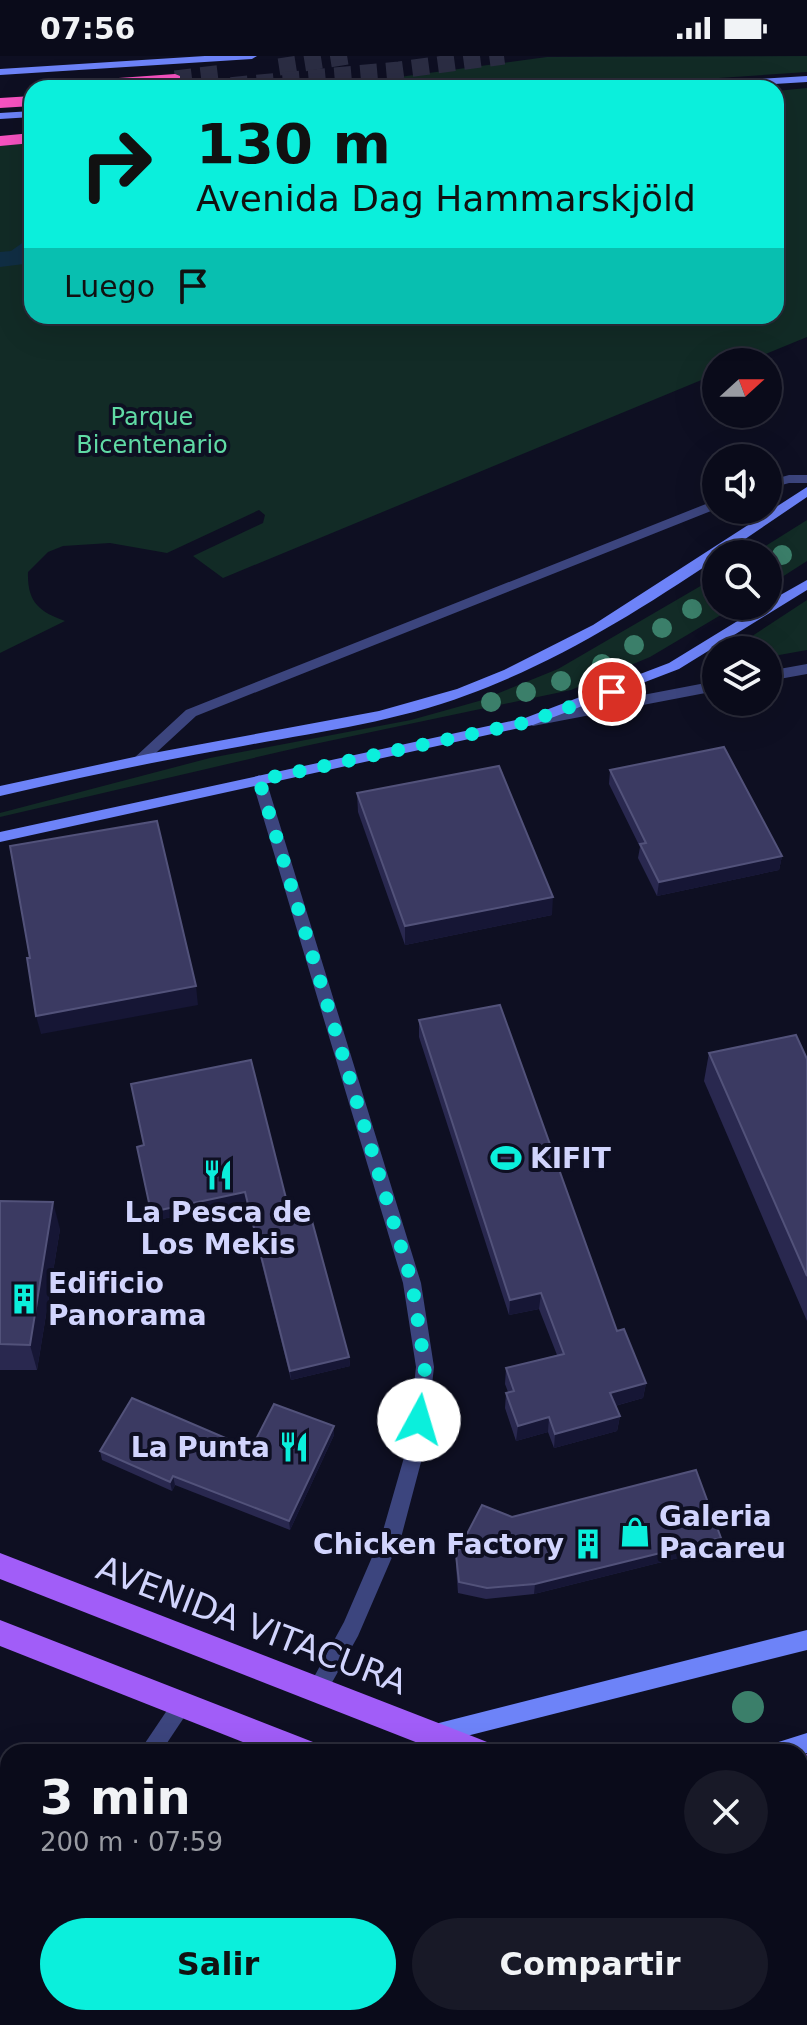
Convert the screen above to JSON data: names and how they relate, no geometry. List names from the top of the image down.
{
  "streets": {
    "main road": ["AVENIDA VITACURA"]
  },
  "parks": ["Parque Bicentenario"],
  "places": {
    "sports": ["KIFIT"],
    "restaurant": ["La Pesca de Los Mekis", "La Punta"],
    "building": ["Edificio Panorama", "Chicken Factory"],
    "shop": ["Galeria Pacareu"]
  },
  "north": "right",
  "page": {
    "status": "07:56",
    "turn": ["130 m", "Avenida Dag Hammarskjöld"],
    "then": "Luego",
    "heading": ["3 min", "200 m · 07:59"],
    "buttons": ["Salir", "Compartir"]
  }
}
